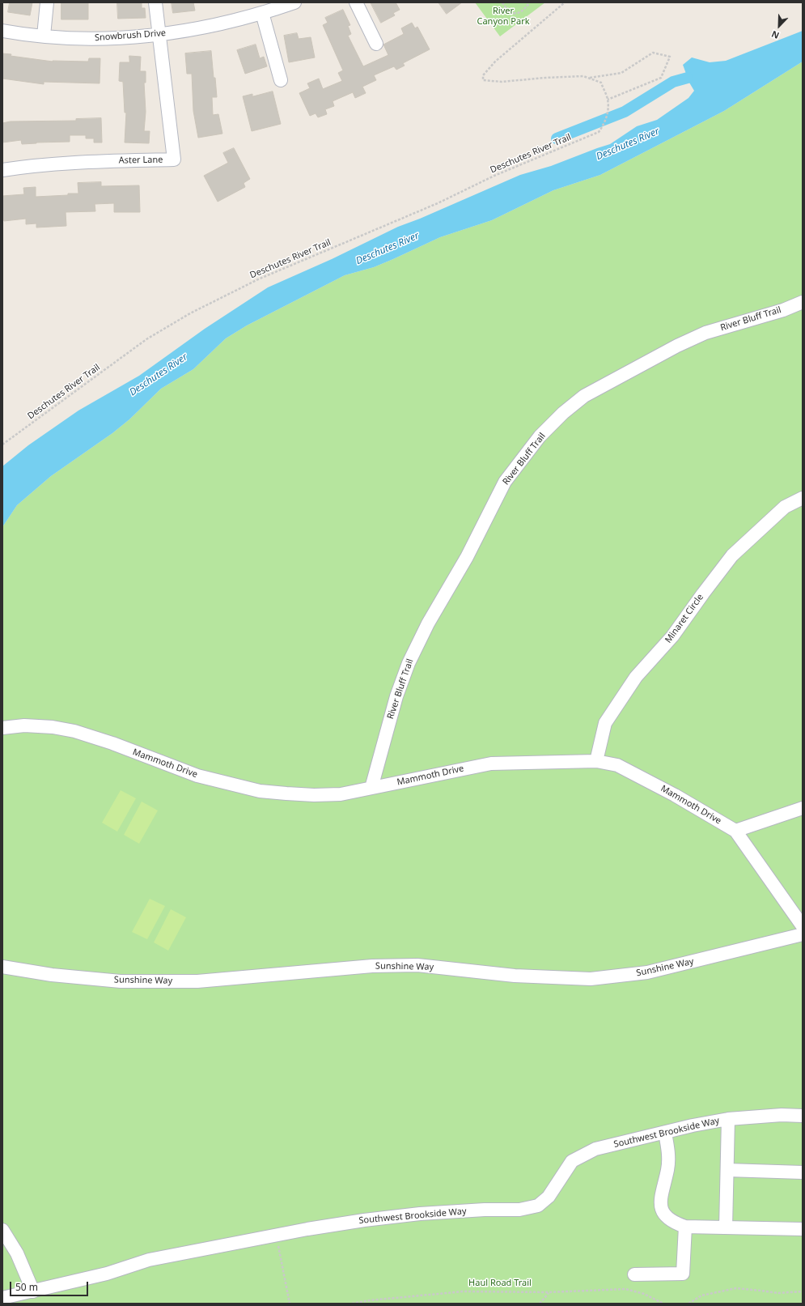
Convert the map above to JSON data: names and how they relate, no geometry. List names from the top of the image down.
{
  "streets": {
    "street": [
      "Snowbrush Drive",
      "Aster Lane",
      "River Bluff Trail",
      "Minaret Circle",
      "Mammoth Drive",
      "Sunshine Way",
      "Southwest Brookside Way"
    ],
    "path": ["Deschutes River Trail"]
  },
  "crossings": [
    ["Snowbrush Drive", "Aster Lane"],
    ["River Bluff Trail", "Mammoth Drive"],
    ["Minaret Circle", "Mammoth Drive"]
  ],
  "water": ["Deschutes River"],
  "parks": ["River Canyon Park", "Haul Road Trail"],
  "scale_bar": "50 m",
  "north": "bottom left"
}
